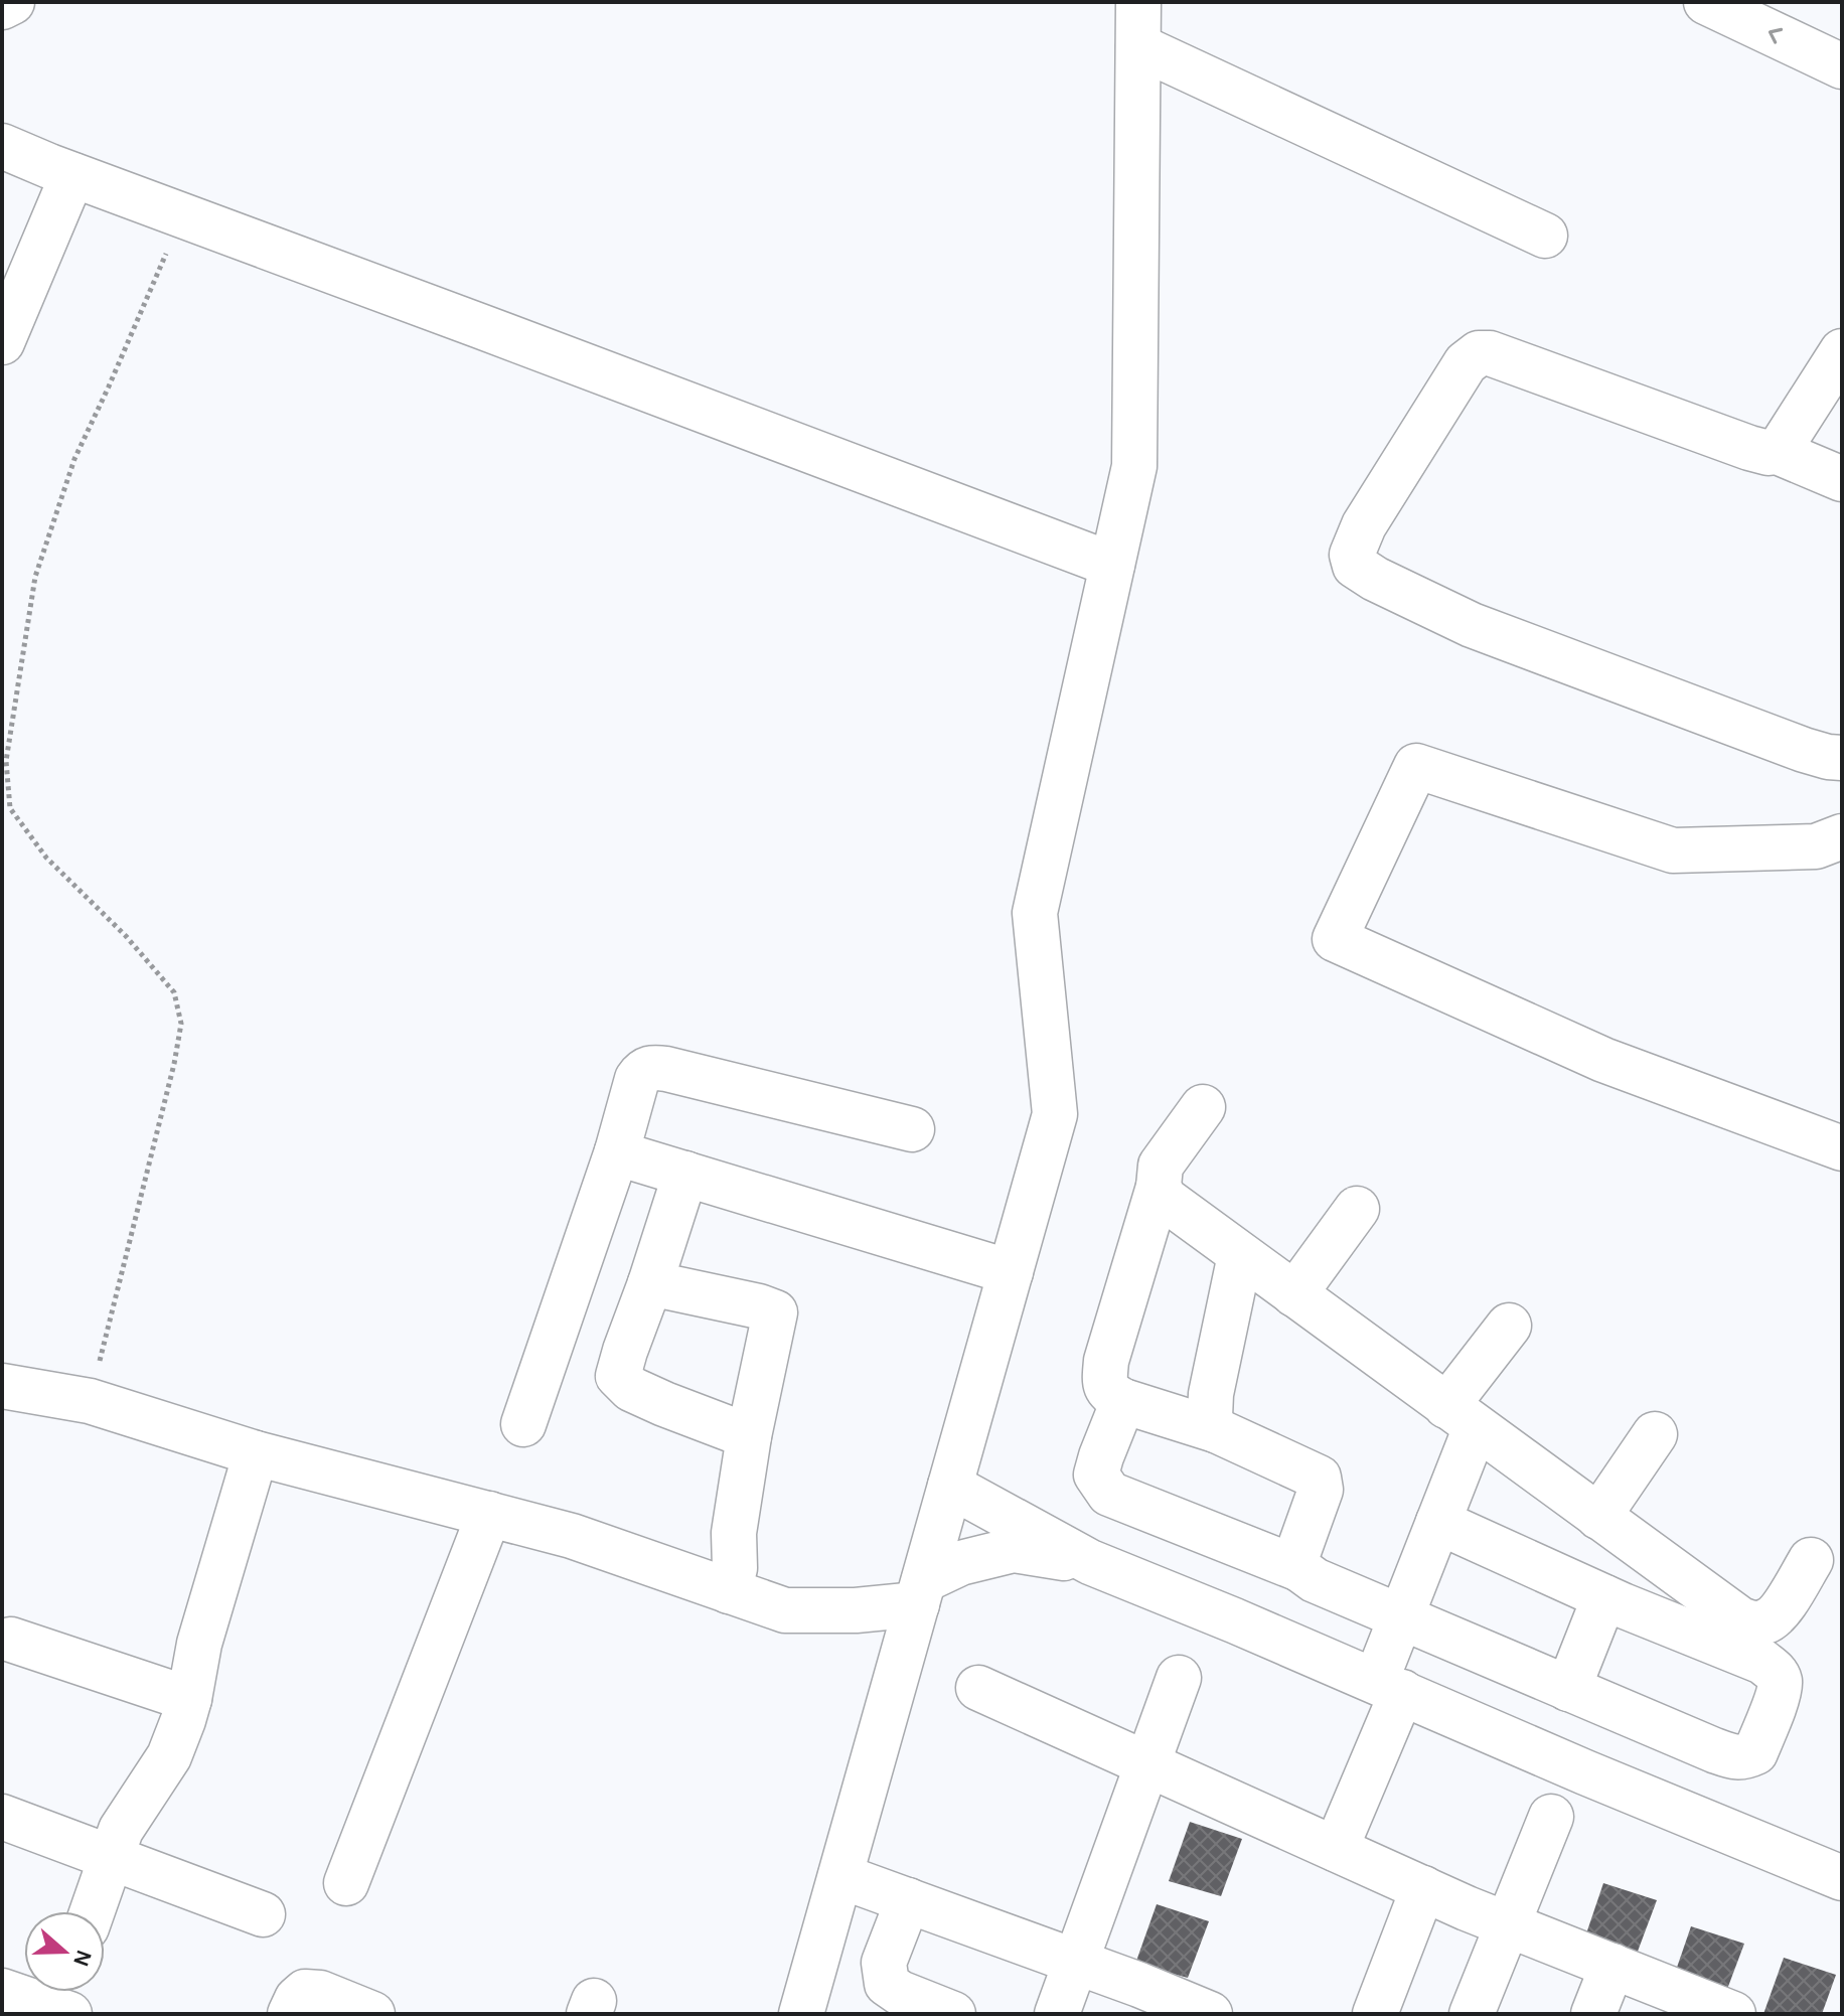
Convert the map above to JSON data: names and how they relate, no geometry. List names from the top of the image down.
{
  "north": "right"
}
